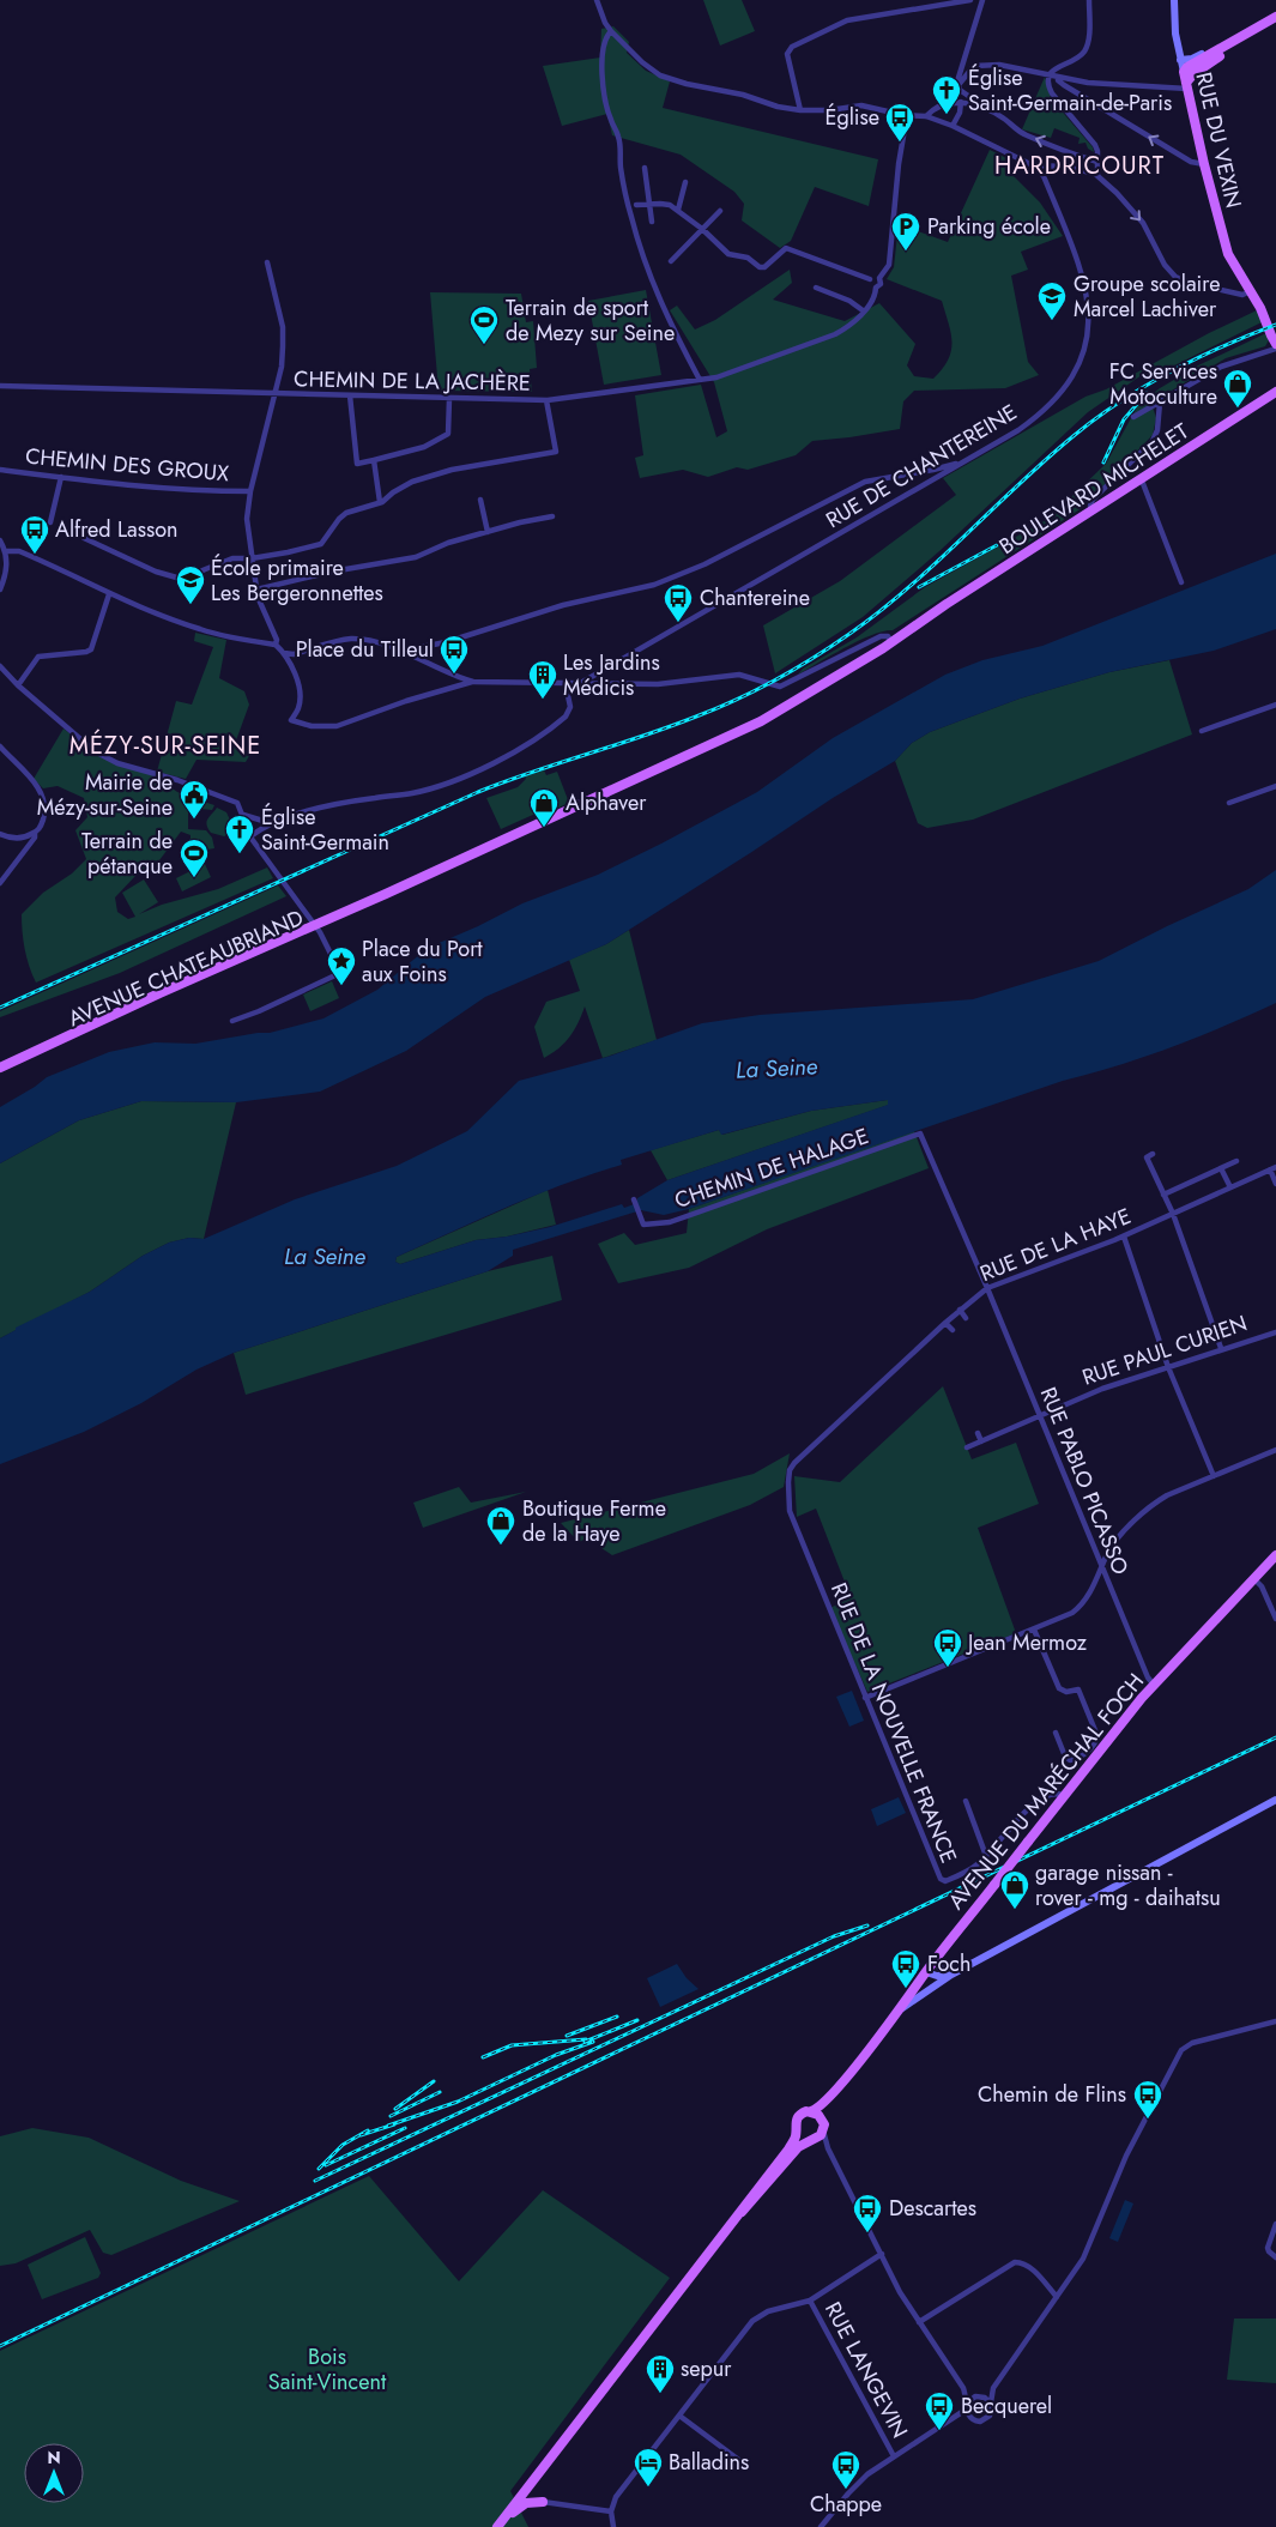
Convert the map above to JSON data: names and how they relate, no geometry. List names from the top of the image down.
{
  "streets": {
    "main road": [
      "RUE DU VEXIN",
      "BOULEVARD MICHELET",
      "AVENUE CHATEAUBRIAND",
      "AVENUE DU MARÉCHAL FOCH"
    ],
    "street": [
      "CHEMIN DE LA JACHÈRE",
      "CHEMIN DES GROUX",
      "RUE DE CHANTEREINE",
      "CHEMIN DE HALAGE",
      "RUE DE LA HAYE",
      "RUE PAUL CURIEN",
      "RUE PABLO PICASSO",
      "RUE DE LA NOUVELLE FRANCE",
      "RUE LANGEVIN"
    ]
  },
  "crossings": [
    ["BOULEVARD MICHELET", "AVENUE CHATEAUBRIAND"],
    ["CHEMIN DE HALAGE", "RUE PABLO PICASSO"],
    ["RUE DE LA HAYE", "RUE PABLO PICASSO"],
    ["RUE DE LA HAYE", "RUE DE LA NOUVELLE FRANCE"],
    ["RUE PAUL CURIEN", "RUE PABLO PICASSO"],
    ["RUE PABLO PICASSO", "AVENUE DU MARÉCHAL FOCH"],
    ["RUE DE LA NOUVELLE FRANCE", "AVENUE DU MARÉCHAL FOCH"]
  ],
  "districts": ["HARDRICOURT", "MÉZY-SUR-SEINE"],
  "water": ["La Seine"],
  "parks": ["Bois Saint-Vincent"],
  "places": {
    "church": ["Église Saint-Germain-de-Paris", "Église Saint-Germain"],
    "bus stop": [
      "Église",
      "Alfred Lasson",
      "Chantereine",
      "Place du Tilleul",
      "Jean Mermoz",
      "Foch",
      "Chemin de Flins",
      "Descartes",
      "Becquerel",
      "Chappe"
    ],
    "parking": ["Parking école"],
    "school or university": ["Groupe scolaire Marcel Lachiver", "École primaire Les Bergeronnettes"],
    "sports": ["Terrain de sport de Mezy sur Seine", "Terrain de pétanque"],
    "shop": [
      "FC Services Motoculture",
      "Alphaver",
      "Boutique Ferme de la Haye",
      "garage nissan - rover - mg - daihatsu"
    ],
    "building": ["Les Jardins Médicis", "sepur"],
    "public building": ["Mairie de Mézy-sur-Seine"],
    "place": ["Place du Port aux Foins"],
    "hotel": ["Balladins"]
  },
  "north": "top"
}
